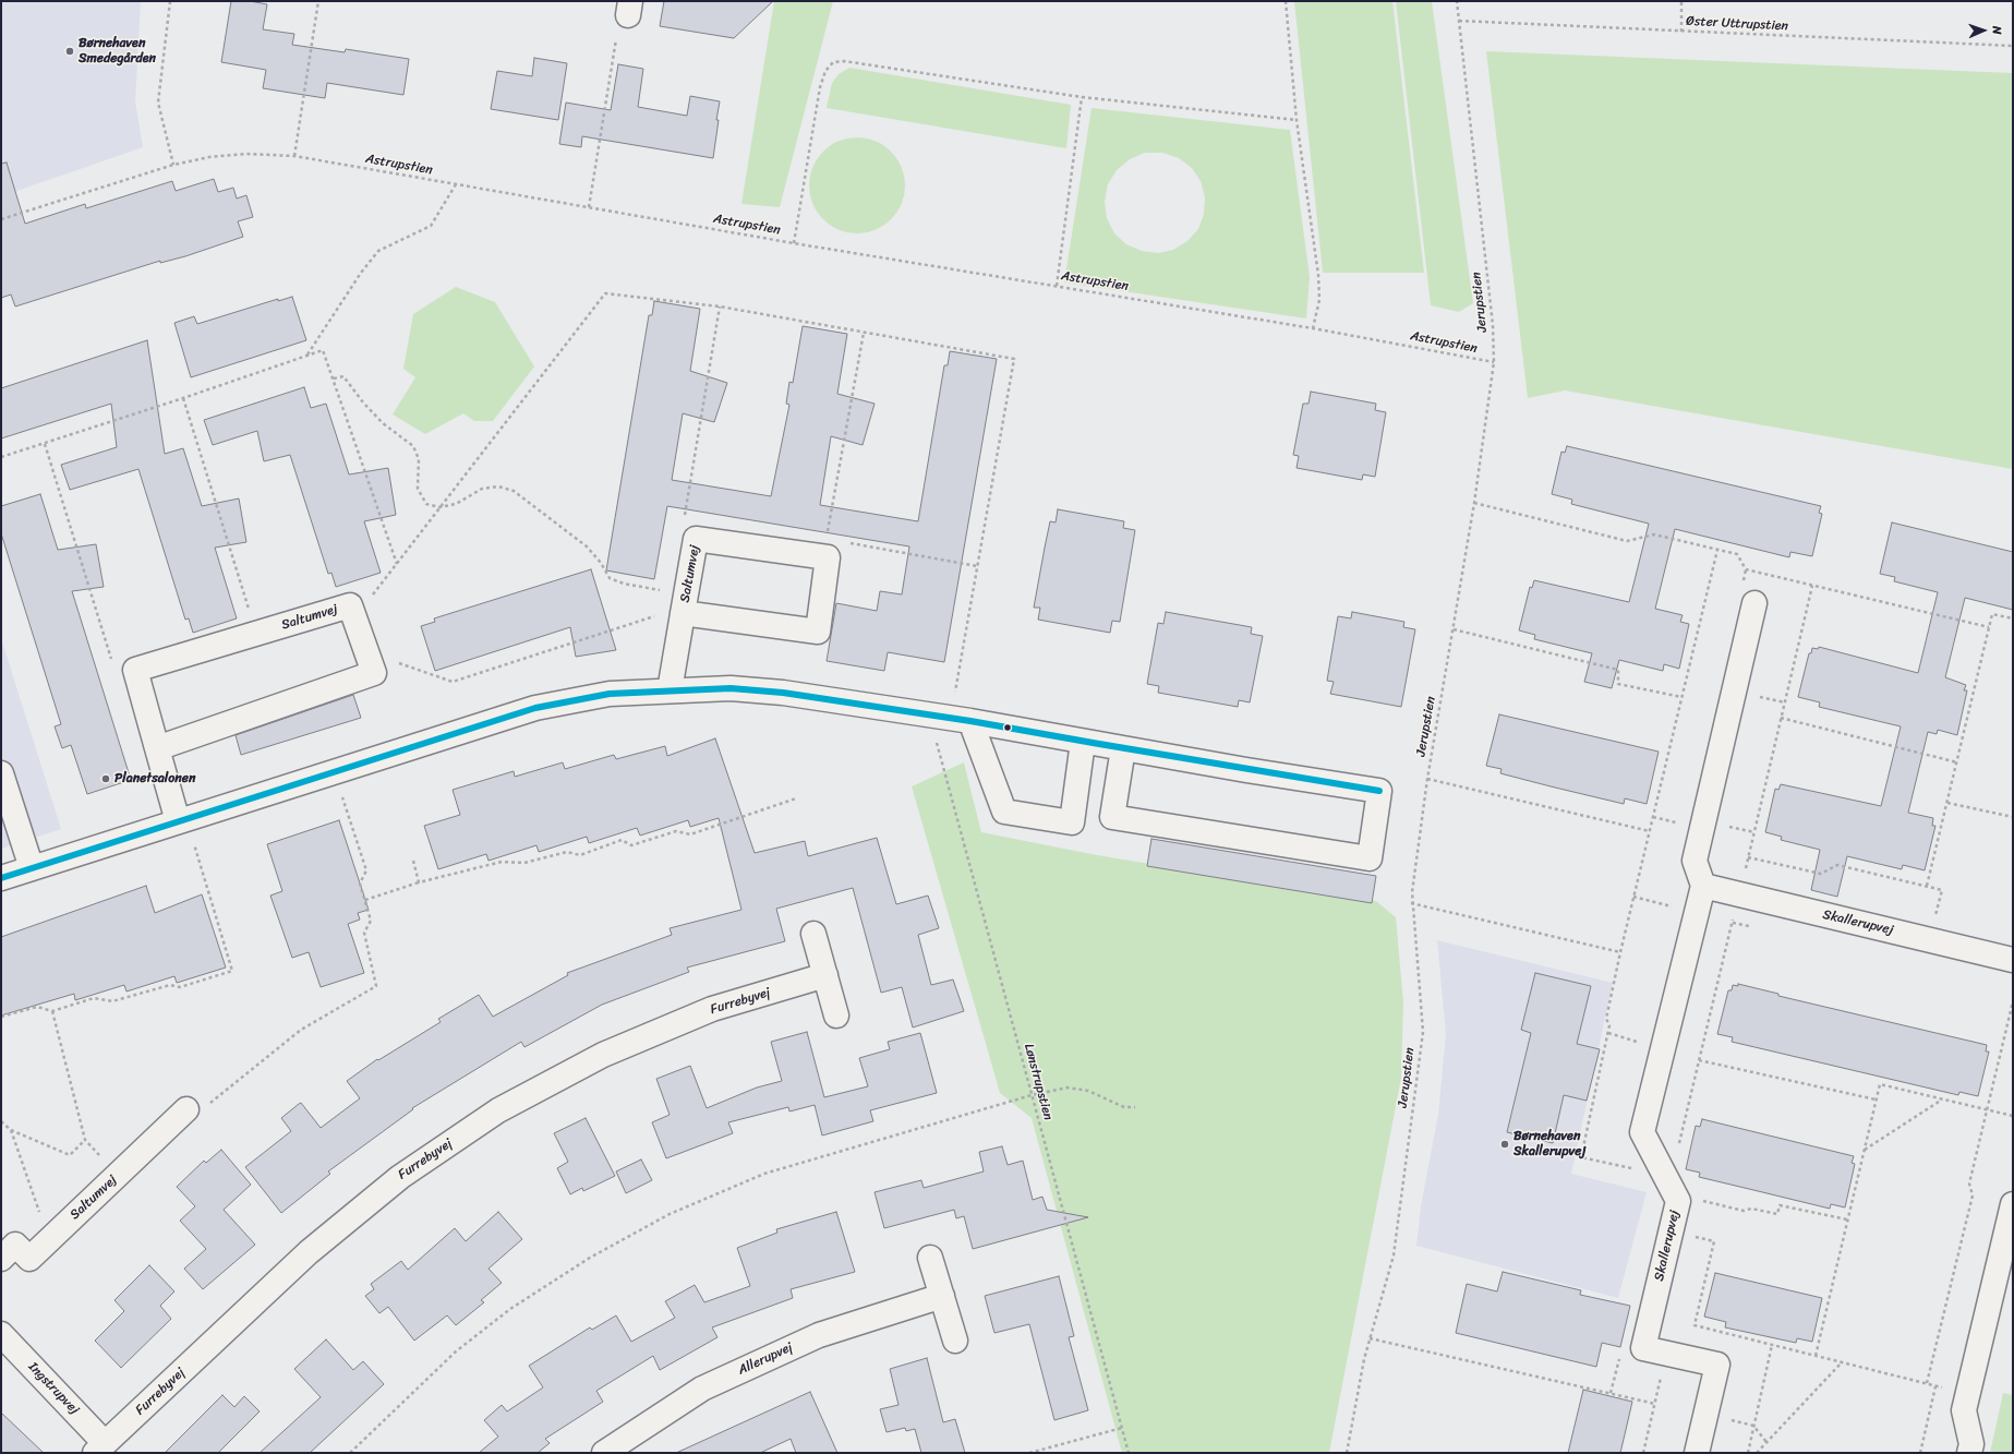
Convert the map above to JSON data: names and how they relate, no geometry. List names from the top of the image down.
{
  "streets": {
    "street": [
      "Saltumvej",
      "Skallerupvej",
      "Furrebyvej",
      "Allerupvej",
      "Ingstrupvej"
    ],
    "path": [
      "Øster Uttrupstien",
      "Astrupstien",
      "Jerupstien",
      "Lønstrupstien"
    ]
  },
  "crossings": [
    ["Øster Uttrupstien", "Jerupstien"],
    ["Astrupstien", "Jerupstien"],
    ["Furrebyvej", "Ingstrupvej"]
  ],
  "places": ["Børnehaven Smedegården", "Planetsalonen", "Børnehaven Skallerupvej"],
  "north": "right"
}
